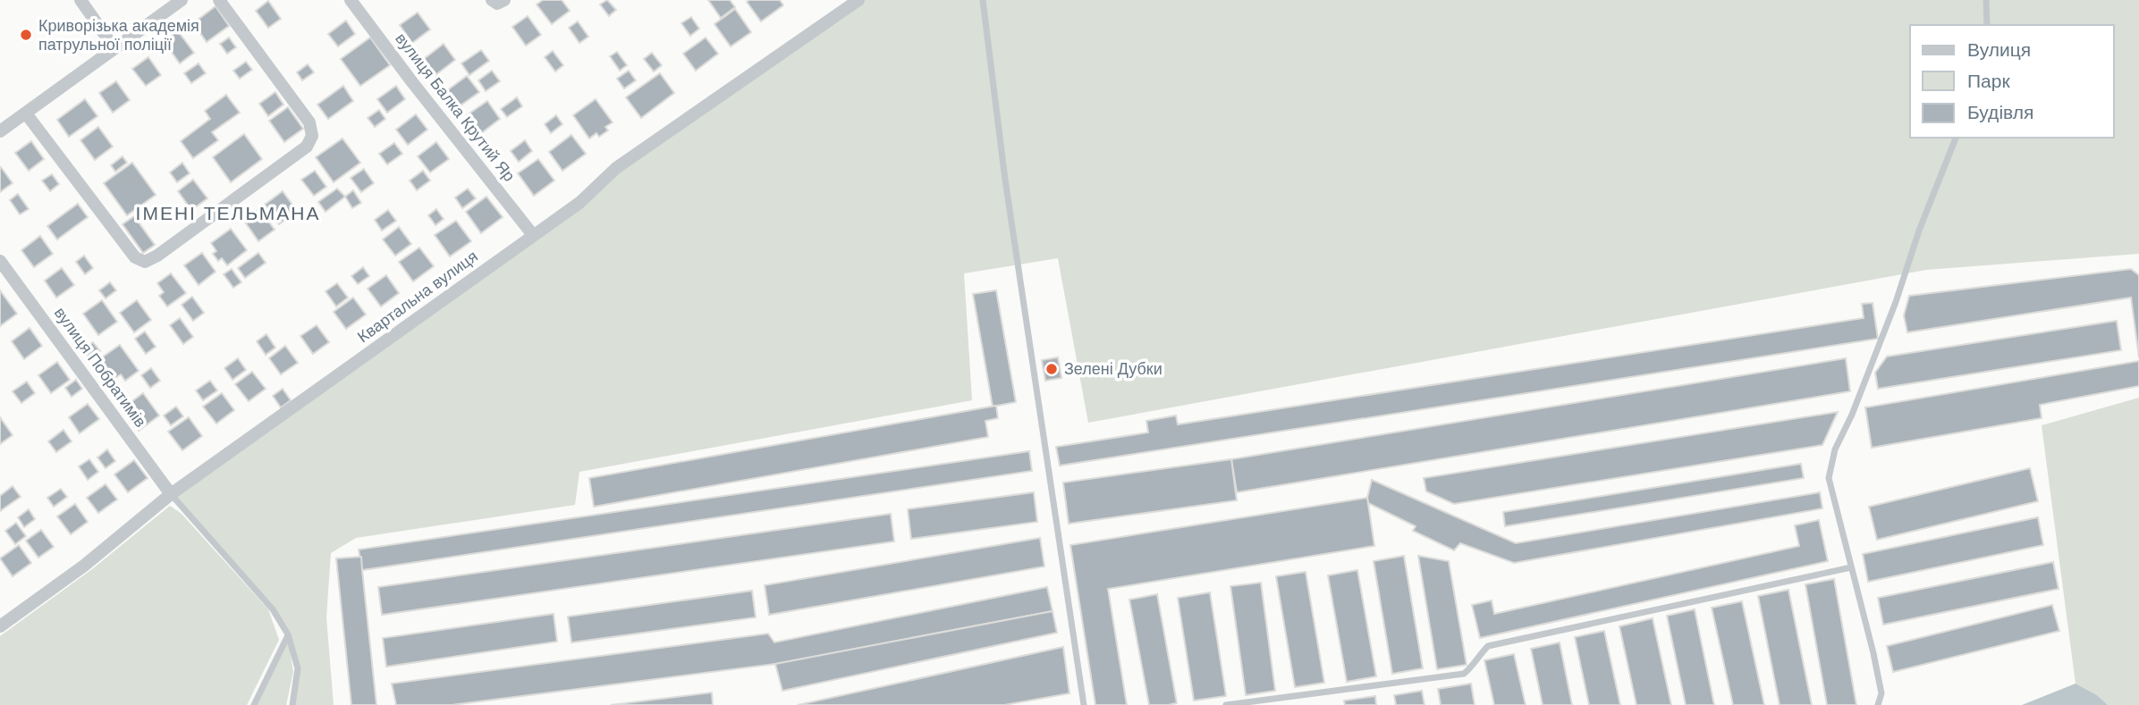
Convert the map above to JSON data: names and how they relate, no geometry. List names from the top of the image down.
{
  "streets": {
    "street": ["вулиця Балка Крутий Яр", "Квартальна вулиця", "вулиця Побратимів"]
  },
  "crossings": [
    ["вулиця Балка Крутий Яр", "Квартальна вулиця"],
    ["Квартальна вулиця", "вулиця Побратимів"]
  ],
  "districts": ["ІМЕНІ ТЕЛЬМАНА"],
  "places": ["Криворізька академія патрульної поліції", "Зелені Дубки"],
  "legend": ["Вулиця", "Парк", "Будівля"]
}
